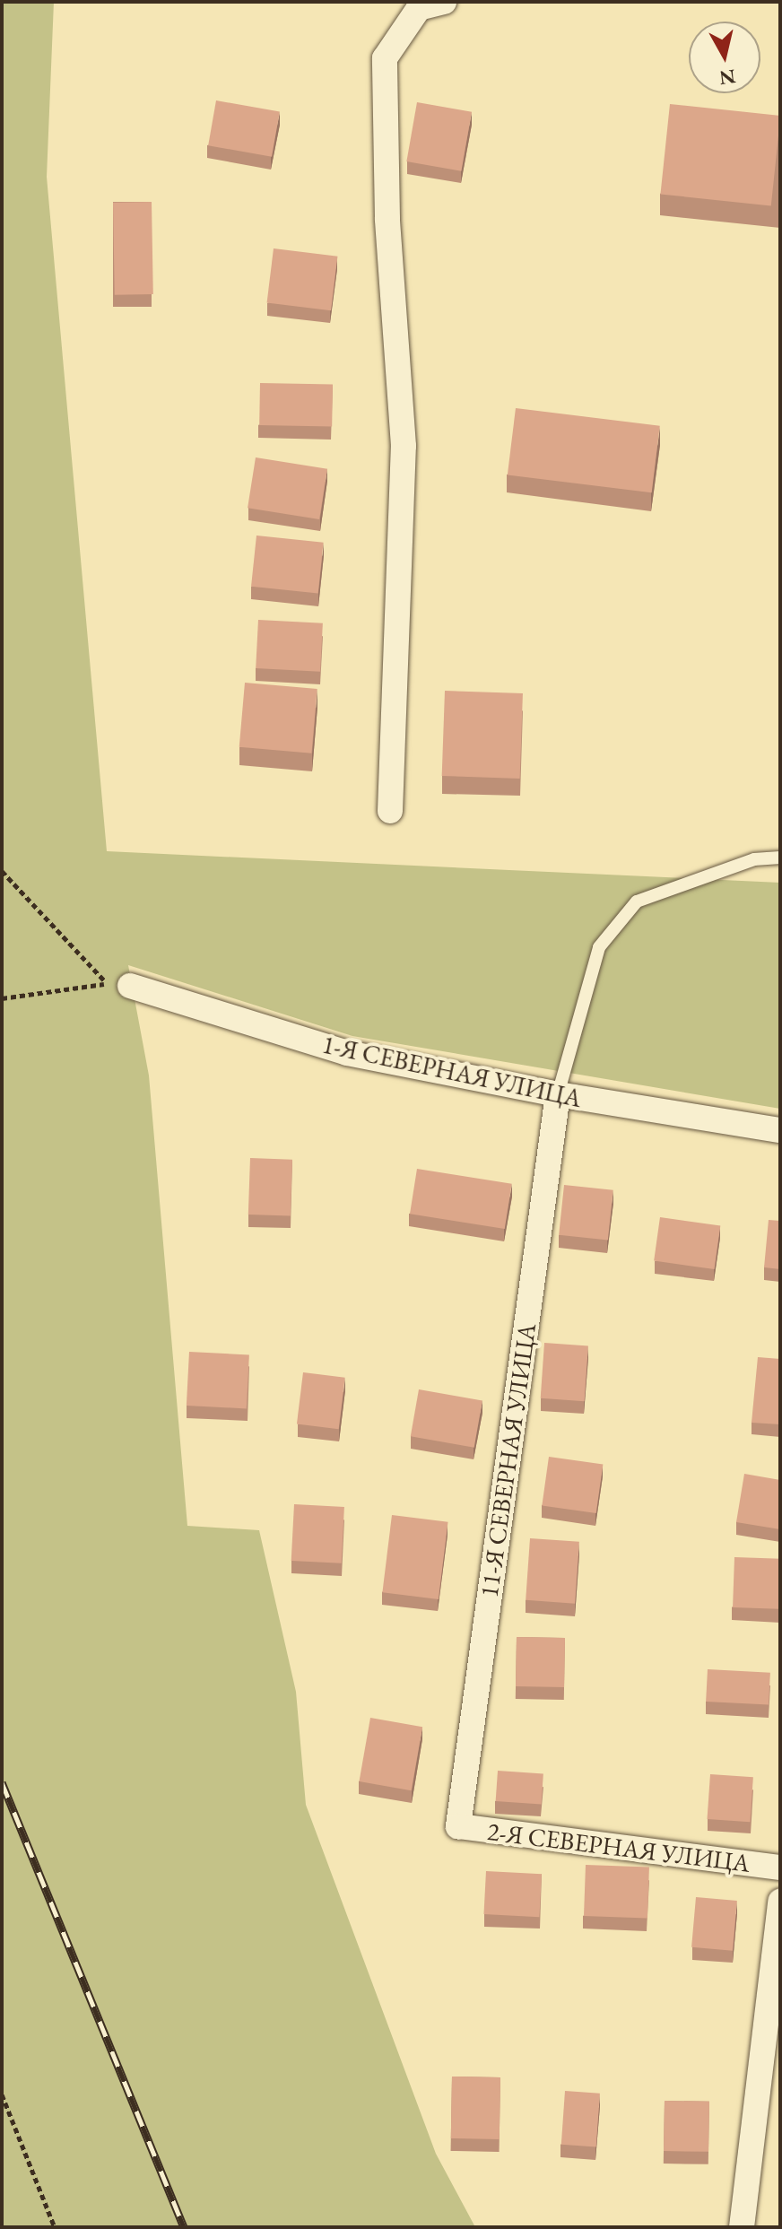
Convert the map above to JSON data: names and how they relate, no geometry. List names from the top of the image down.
{
  "streets": {
    "street": ["1-Я СЕВЕРНАЯ УЛИЦА", "11-Я СЕВЕРНАЯ УЛИЦА", "2-Я СЕВЕРНАЯ УЛИЦА"]
  },
  "crossings": [
    ["1-Я СЕВЕРНАЯ УЛИЦА", "11-Я СЕВЕРНАЯ УЛИЦА"],
    ["11-Я СЕВЕРНАЯ УЛИЦА", "2-Я СЕВЕРНАЯ УЛИЦА"]
  ],
  "north": "bottom"
}
